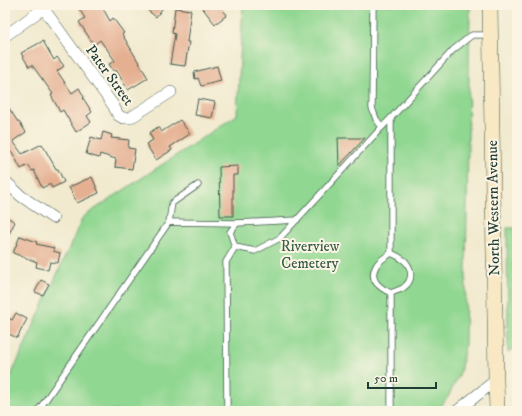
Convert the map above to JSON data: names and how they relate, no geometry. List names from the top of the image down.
{
  "streets": {
    "main road": ["North Western Avenue"],
    "street": ["Pater Street"]
  },
  "parks": ["Riverview Cemetery"],
  "scale_bar": "50 m"
}
